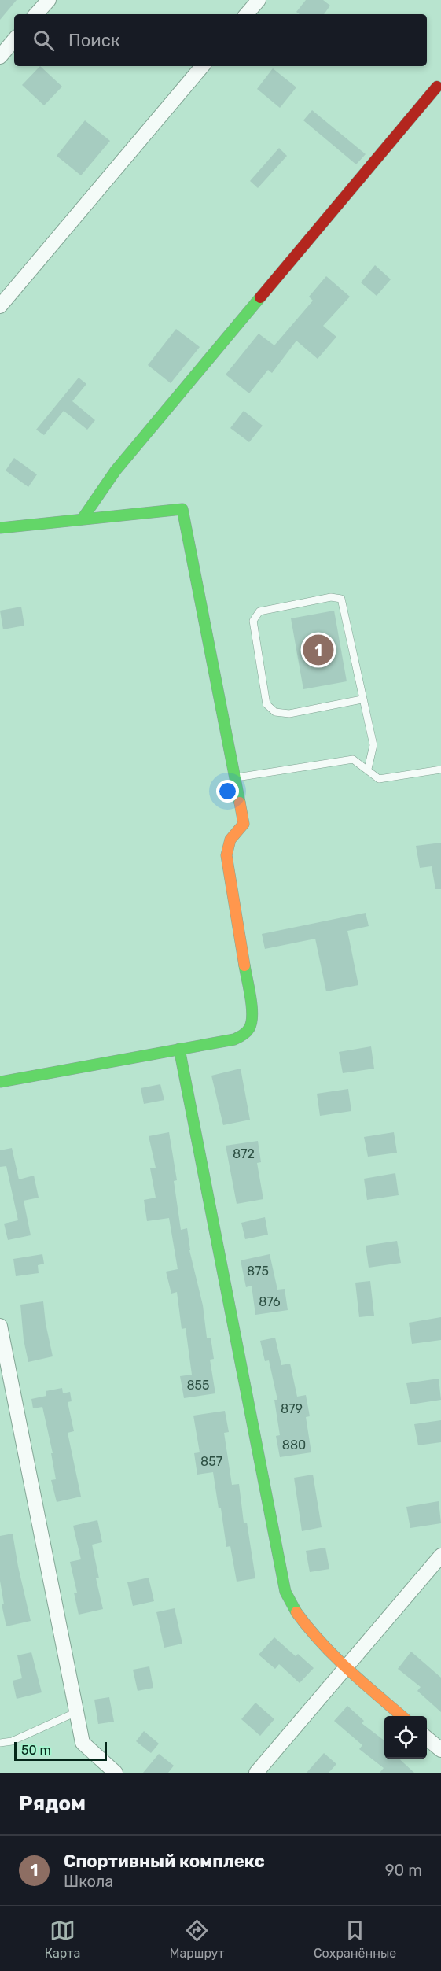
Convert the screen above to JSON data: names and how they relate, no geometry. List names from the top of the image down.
{
  "house_numbers": [
    "872",
    "875",
    "876",
    "855",
    "879",
    "880",
    "857"
  ],
  "scale_bar": "50 m",
  "page": {
    "search": "Поиск",
    "pins": "1",
    "scale": "50 m",
    "heading": "Рядом",
    "list": [
      {
        "mark": "1",
        "name": "Спортивный комплекс",
        "note": "Школа",
        "value": "90 m"
      }
    ],
    "nav": ["Карта", "Маршрут", "Сохранённые"]
  }
}
